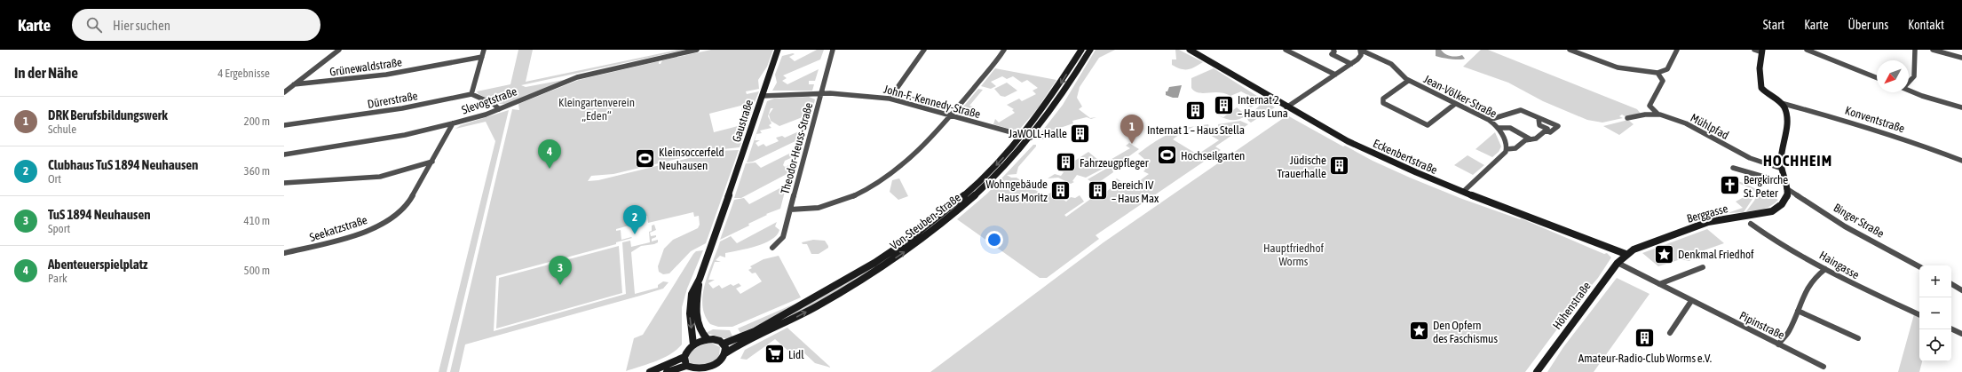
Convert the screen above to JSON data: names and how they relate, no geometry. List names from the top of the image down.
{
  "streets": {
    "street": [
      "Grünewaldstraße",
      "Jean-Völker-Straße",
      "Dürerstraße",
      "Slevogtstraße",
      "John-F.-Kennedy-Straße",
      "Konventstraße",
      "Gaustraße",
      "Mühlpfad",
      "Theodor-Heuss-Straße",
      "Eckenbertstraße",
      "Berggasse",
      "Binger Straße",
      "Von-Steuben-Straße",
      "Seekatzstraße",
      "Haingasse",
      "Höhenstraße",
      "Pipinstraße"
    ]
  },
  "crossings": [
    ["Slevogtstraße", "Seekatzstraße"],
    ["John-F.-Kennedy-Straße", "Gaustraße"],
    ["John-F.-Kennedy-Straße", "Theodor-Heuss-Straße"],
    ["John-F.-Kennedy-Straße", "Von-Steuben-Straße"],
    ["Gaustraße", "Von-Steuben-Straße"],
    ["Mühlpfad", "Berggasse"],
    ["Eckenbertstraße", "Berggasse"],
    ["Eckenbertstraße", "Höhenstraße"],
    ["Berggasse", "Binger Straße"],
    ["Berggasse", "Höhenstraße"],
    ["Höhenstraße", "Pipinstraße"]
  ],
  "districts": ["HOCHHEIM"],
  "parks": ["Kleingartenverein „Eden“", "Hauptfriedhof Worms"],
  "places": {
    "building": [
      "Internat 2 – Haus Luna",
      "Internat 1 – Haus Stella",
      "JaWOLL-Halle",
      "Fahrzeugpfleger",
      "Jüdische Trauerhalle",
      "Wohngebäude Haus Moritz",
      "Bereich IV – Haus Max",
      "Amateur-Radio-Club Worms e.V."
    ],
    "sports": ["Hochseilgarten", "Kleinsoccerfeld Neuhausen"],
    "church": ["Bergkirche St. Peter"],
    "place": ["Denkmal Friedhof", "Den Opfern des Faschismus"],
    "supermarket": ["Lidl"]
  },
  "north": "bottom left",
  "page": {
    "header": "Karte",
    "search": "Hier suchen",
    "nav": [
      "Start",
      "Karte",
      "Über uns",
      "Kontakt"
    ],
    "heading": ["In der Nähe", "4 Ergebnisse"],
    "list": [
      {
        "mark": "1",
        "name": "DRK Berufsbildungswerk",
        "note": "Schule",
        "value": "200 m"
      },
      {
        "mark": "2",
        "name": "Clubhaus TuS 1894 Neuhausen",
        "note": "Ort",
        "value": "360 m"
      },
      {
        "mark": "3",
        "name": "TuS 1894 Neuhausen",
        "note": "Sport",
        "value": "410 m"
      },
      {
        "mark": "4",
        "name": "Abenteuerspielplatz",
        "note": "Park",
        "value": "500 m"
      }
    ],
    "pins": [
      "1",
      "4",
      "2",
      "3"
    ],
    "map_buttons": ["+", "−"]
  }
}
